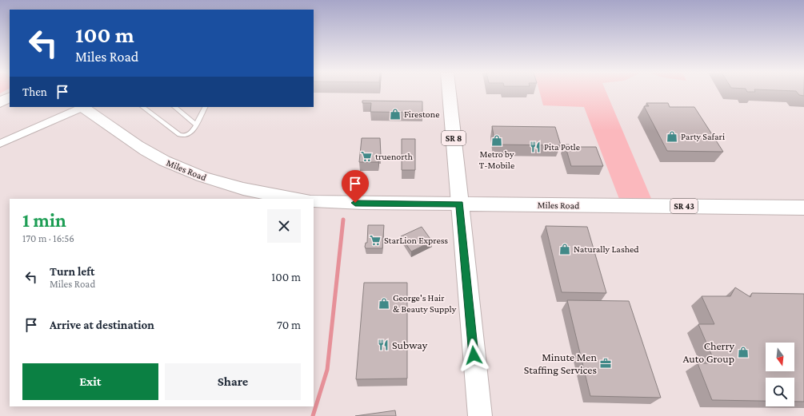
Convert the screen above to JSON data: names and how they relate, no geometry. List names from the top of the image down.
{
  "streets": {
    "main road": ["SR 8", "Miles Road", "SR 43"]
  },
  "crossings": [
    ["SR 8", "Miles Road"]
  ],
  "places": {
    "shop": [
      "Firestone",
      "Party Safari",
      "Metro by T-Mobile",
      "Naturally Lashed",
      "George's Hair & Beauty Supply",
      "Cherry Auto Group"
    ],
    "restaurant": ["Pita Potle", "Subway"],
    "supermarket": ["truenorth", "StarLion Express"],
    "office": ["Minute Men Staffing Services"]
  },
  "north": "bottom",
  "page": {
    "turn": ["100 m", "Miles Road"],
    "then": "Then",
    "heading": ["1 min", "170 m · 16:56"],
    "list": [
      {
        "name": "Turn left",
        "note": "Miles Road",
        "value": "100 m"
      },
      {
        "name": "Arrive at destination",
        "value": "70 m"
      }
    ],
    "buttons": ["Exit", "Share"]
  }
}
